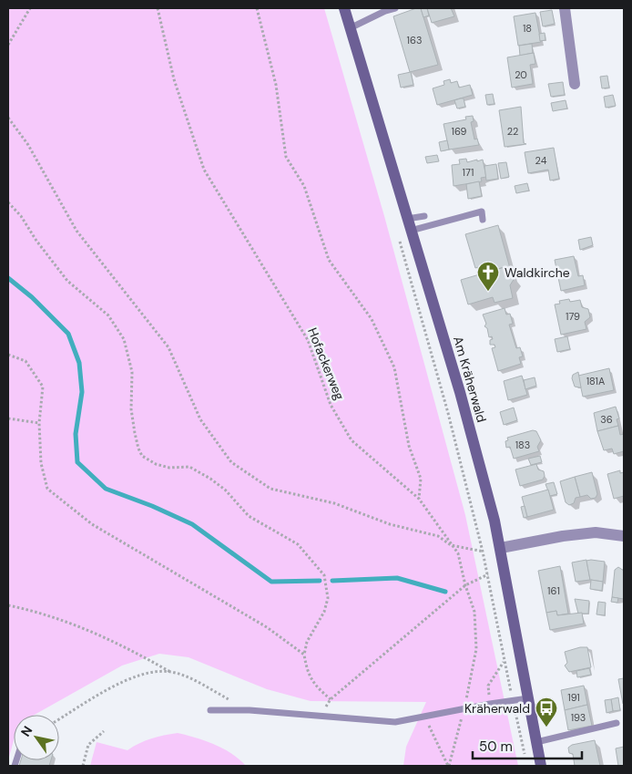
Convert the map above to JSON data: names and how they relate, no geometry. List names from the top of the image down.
{
  "streets": {
    "main road": ["Am Kräherwald"],
    "path": ["Hofackerweg"]
  },
  "places": {
    "church": ["Waldkirche"],
    "bus stop": ["Kräherwald"]
  },
  "house_numbers": [
    "18",
    "163",
    "20",
    "169",
    "22",
    "24",
    "171",
    "179",
    "181A",
    "36",
    "183",
    "161",
    "191",
    "193"
  ],
  "scale_bar": "50 m",
  "north": "top left"
}
